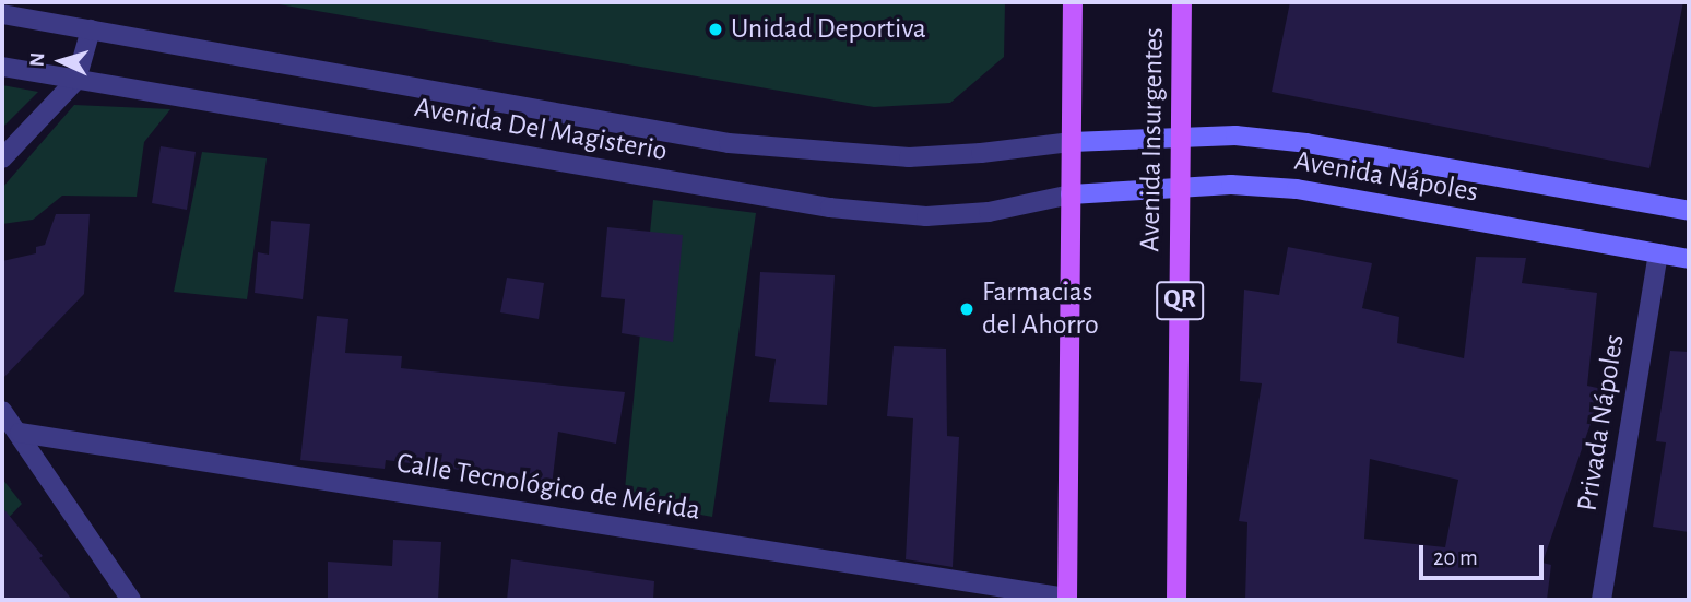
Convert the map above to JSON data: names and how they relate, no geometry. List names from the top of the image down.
{
  "streets": {
    "main road": ["Avenida Insurgentes", "Avenida Nápoles", "QR"],
    "street": ["Avenida Del Magisterio", "Privada Nápoles", "Calle Tecnológico de Mérida"]
  },
  "crossings": [
    ["Avenida Del Magisterio", "Avenida Nápoles"],
    ["Avenida Insurgentes", "Avenida Nápoles"],
    ["Avenida Nápoles", "Privada Nápoles"]
  ],
  "places": ["Unidad Deportiva", "Farmacias del Ahorro"],
  "scale_bar": "20 m",
  "north": "left"
}
